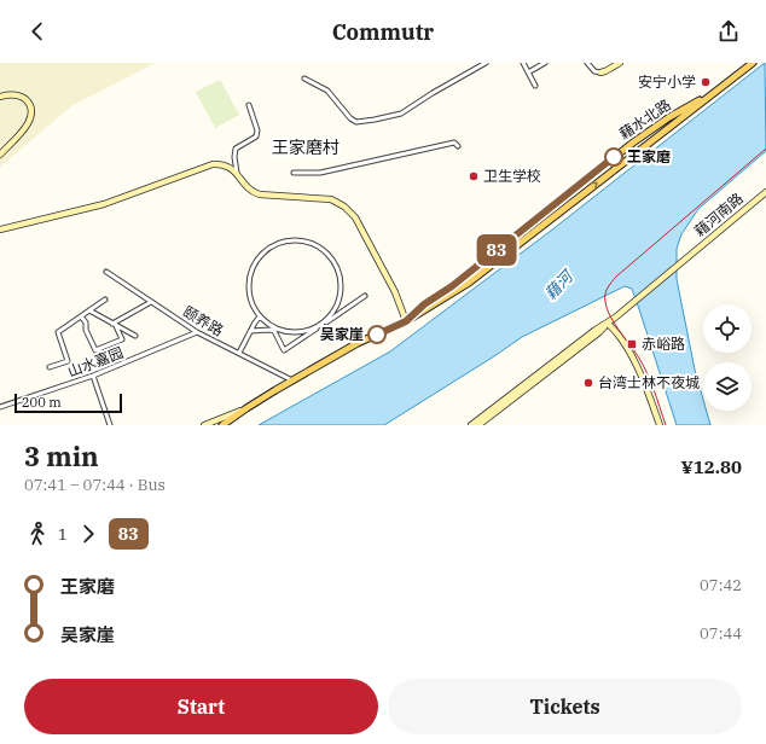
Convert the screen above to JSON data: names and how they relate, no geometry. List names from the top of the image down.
{
  "streets": {
    "main road": ["藉水北路", "藉河南路"],
    "street": ["颐养路", "山水嘉园"]
  },
  "crossings": [
    ["藉水北路", "颐养路"],
    ["颐养路", "山水嘉园"]
  ],
  "districts": ["王家磨村"],
  "water": ["藉河"],
  "places": {
    "other": [
      "安宁小学",
      "王家磨",
      "卫生学校",
      "吴家崖",
      "台湾士林不夜城"
    ],
    "transit": ["赤峪路"]
  },
  "lines": ["bus line 83"],
  "scale_bar": "200 m",
  "page": {
    "header": "Commutr",
    "on_map": "83",
    "scale": "200 m",
    "heading": ["3 min", "07:41 – 07:44 · Bus", "¥12.80"],
    "legs": ["1", "83"],
    "list": [
      {
        "name": "王家磨",
        "value": "07:42"
      },
      {
        "name": "吴家崖",
        "value": "07:44"
      }
    ],
    "buttons": ["Start", "Tickets"]
  }
}
